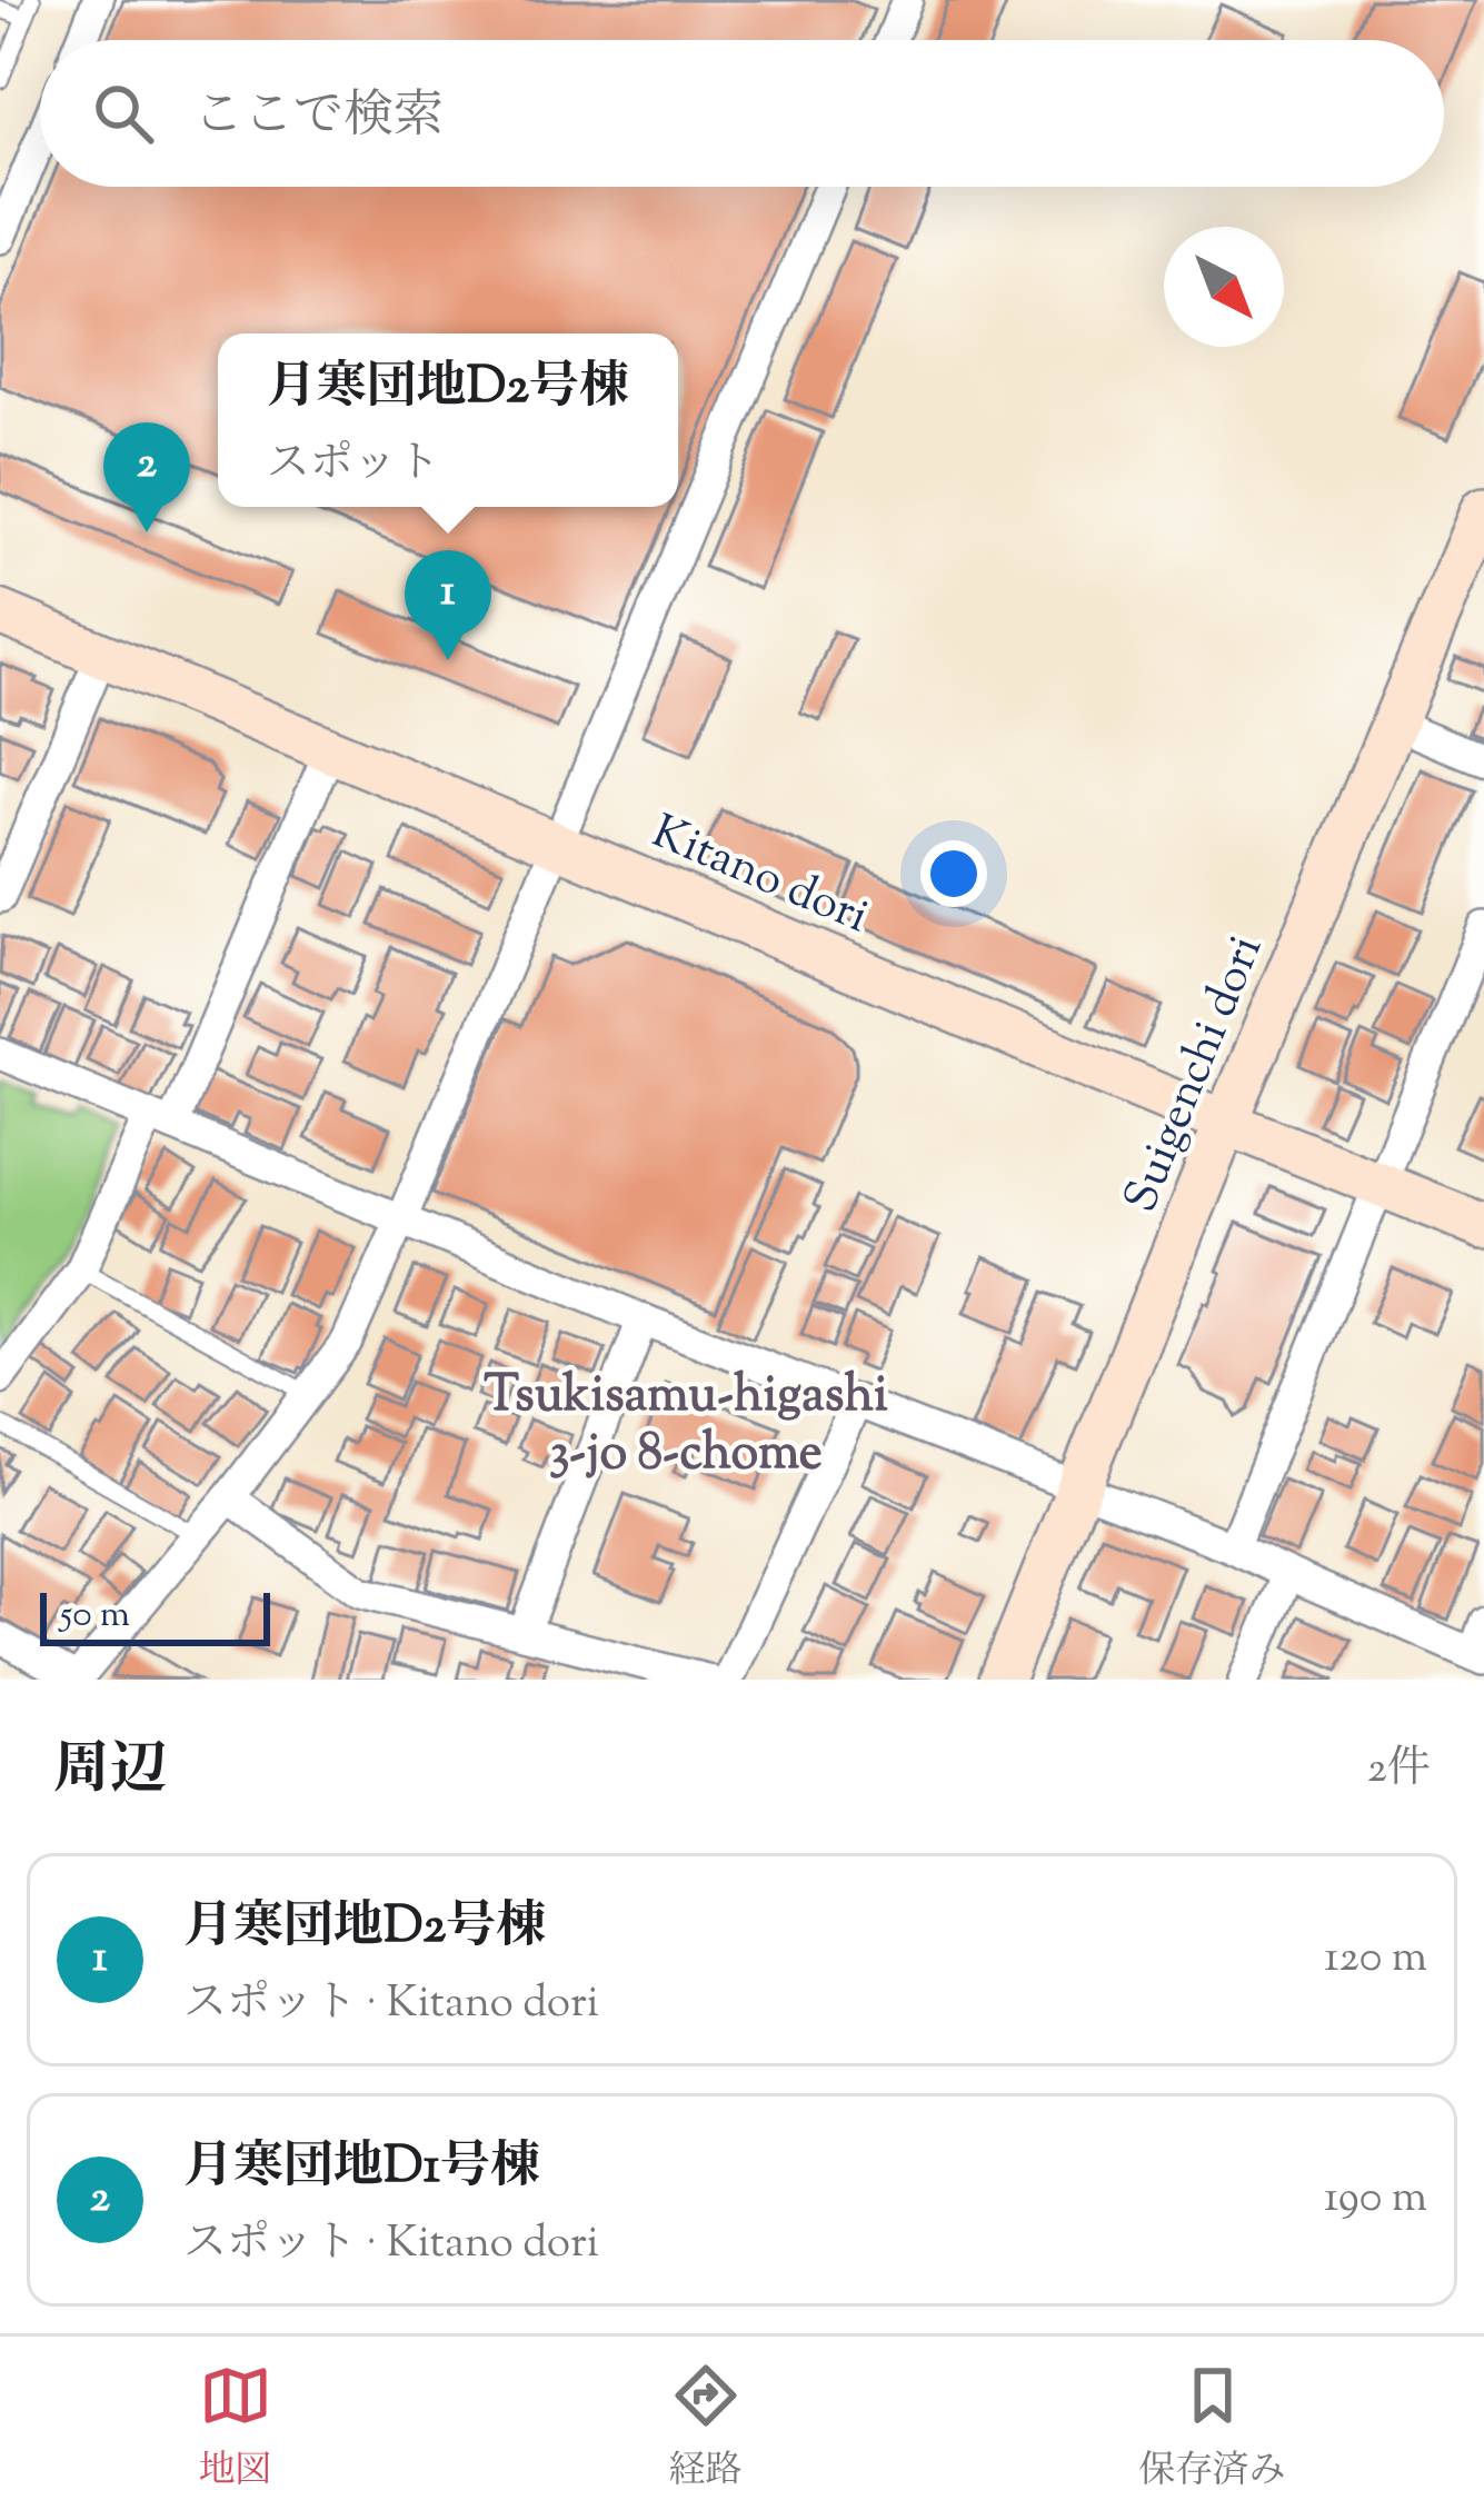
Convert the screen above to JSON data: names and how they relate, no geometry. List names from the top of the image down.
{
  "streets": {
    "street": ["Kitano dori", "Suigenchi dori"]
  },
  "crossings": [
    ["Kitano dori", "Suigenchi dori"]
  ],
  "districts": ["Tsukisamu-higashi 3-jo 8-chome"],
  "scale_bar": "50 m",
  "north": "bottom right",
  "page": {
    "search": "ここで検索",
    "popup": ["月寒団地D2号棟", "スポット"],
    "pins": ["2", "1"],
    "scale": "50 m",
    "heading": ["周辺", "2件"],
    "list": [
      {
        "mark": "1",
        "name": "月寒団地D2号棟",
        "note": "スポット · Kitano dori",
        "value": "120 m"
      },
      {
        "mark": "2",
        "name": "月寒団地D1号棟",
        "note": "スポット · Kitano dori",
        "value": "190 m"
      }
    ],
    "nav": ["地図", "経路", "保存済み"]
  }
}
